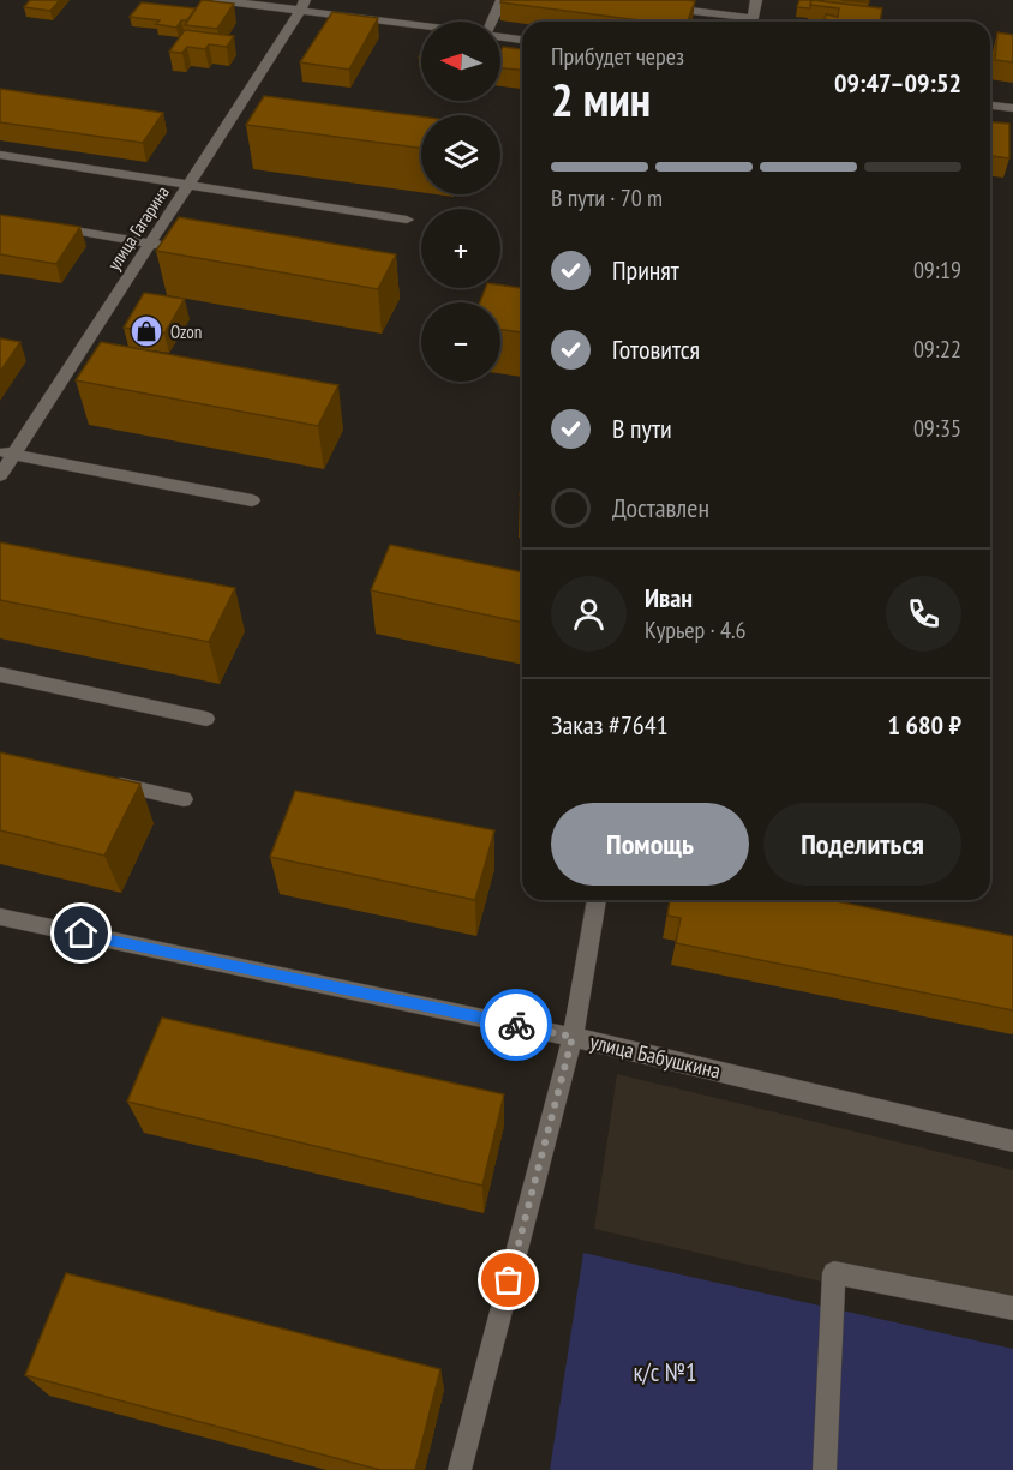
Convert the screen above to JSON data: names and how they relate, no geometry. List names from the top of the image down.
{
  "streets": {
    "street": ["улица Гагарина", "улица Бабушкина"]
  },
  "parks": ["к/с №1"],
  "places": {
    "shop": ["Ozon"]
  },
  "north": "left",
  "page": {
    "map_buttons": ["+", "−"],
    "heading": ["2 мин", "Прибудет через", "09:47–09:52"],
    "panel": [
      "Иван",
      "Курьер · 4.6",
      "Заказ #7641",
      "1 680 ₽"
    ],
    "bar": "В пути · 70 m",
    "list": [
      ["Принят", "09:19"],
      ["Готовится", "09:22"],
      ["В пути", "09:35"],
      "Доставлен"
    ],
    "buttons": ["Помощь", "Поделиться"]
  }
}
